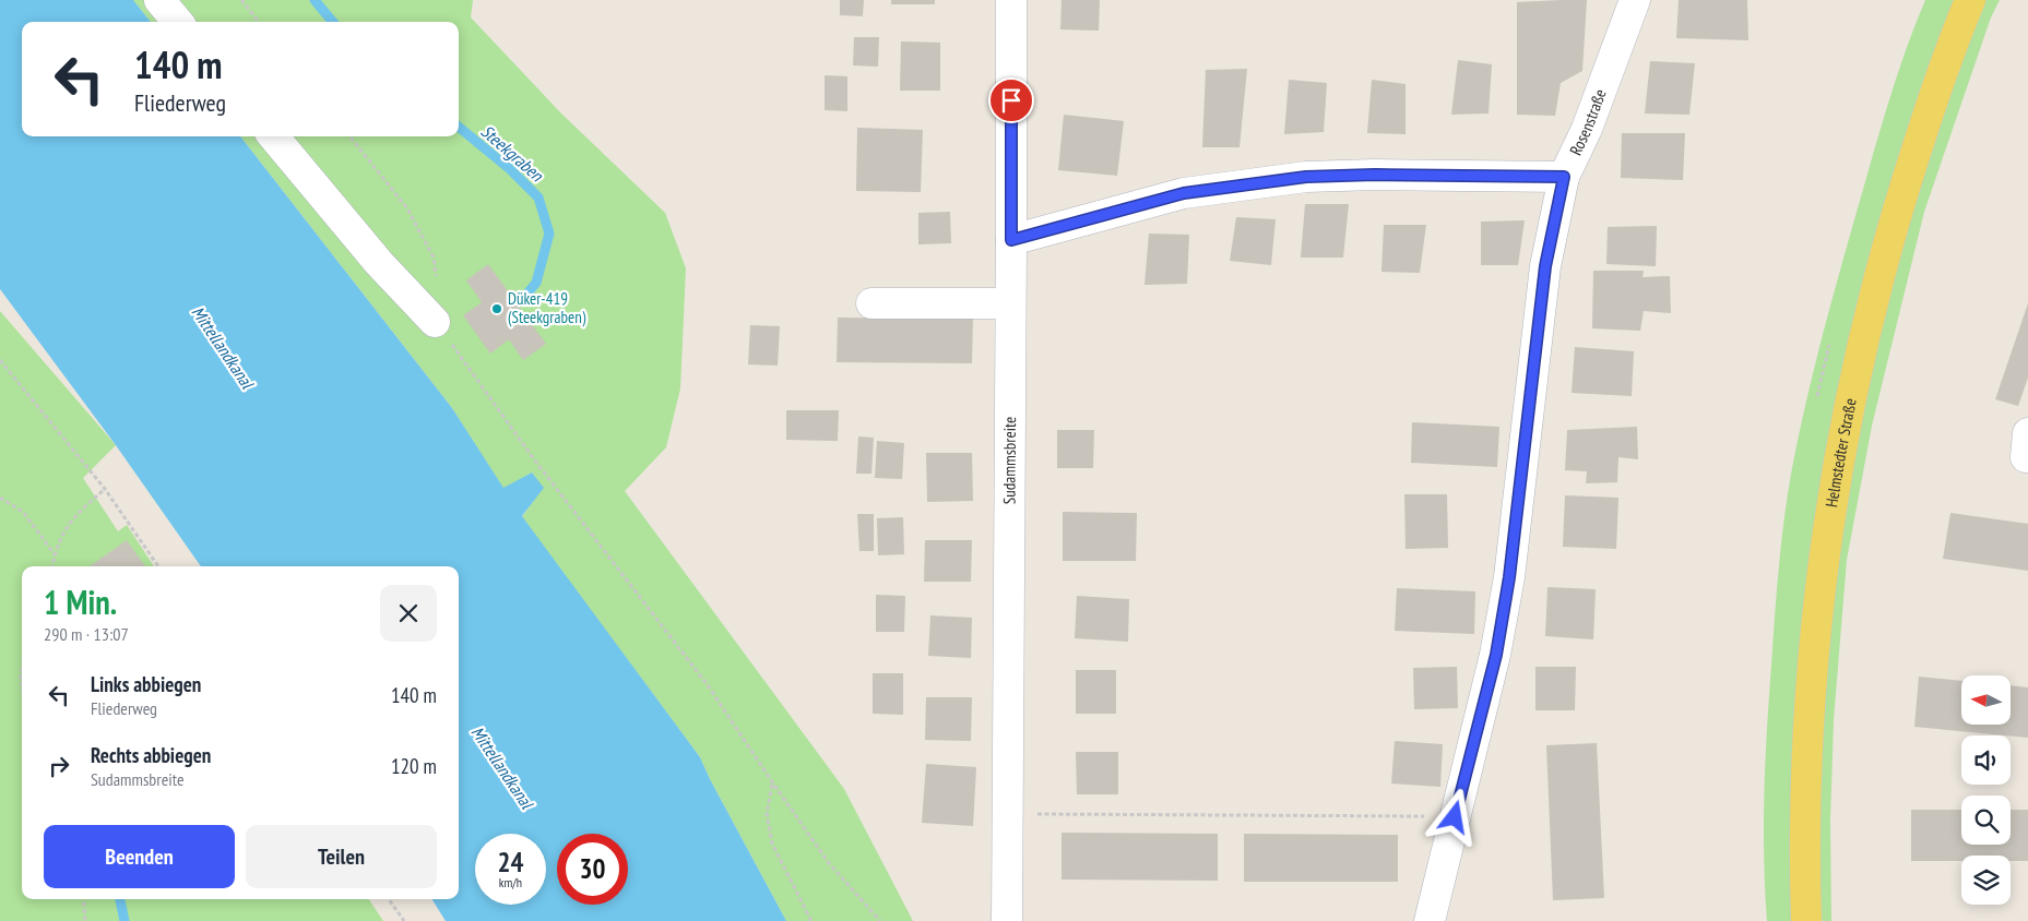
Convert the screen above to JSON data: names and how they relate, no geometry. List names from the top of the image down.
{
  "streets": {
    "main road": ["Helmstedter Straße"],
    "street": ["Rosenstraße", "Sudammsbreite"]
  },
  "water": ["Steekgraben", "Mittellandkanal"],
  "places": ["Düker-419 (Steekgraben)"],
  "north": "left",
  "page": {
    "turn": ["140 m", "Fliederweg"],
    "heading": ["1 Min.", "290 m · 13:07"],
    "list": [
      {
        "name": "Links abbiegen",
        "note": "Fliederweg",
        "value": "140 m"
      },
      {
        "name": "Rechts abbiegen",
        "note": "Sudammsbreite",
        "value": "120 m"
      }
    ],
    "buttons": ["Beenden", "Teilen"],
    "speed": "24 km/h",
    "limit": "30"
  }
}
